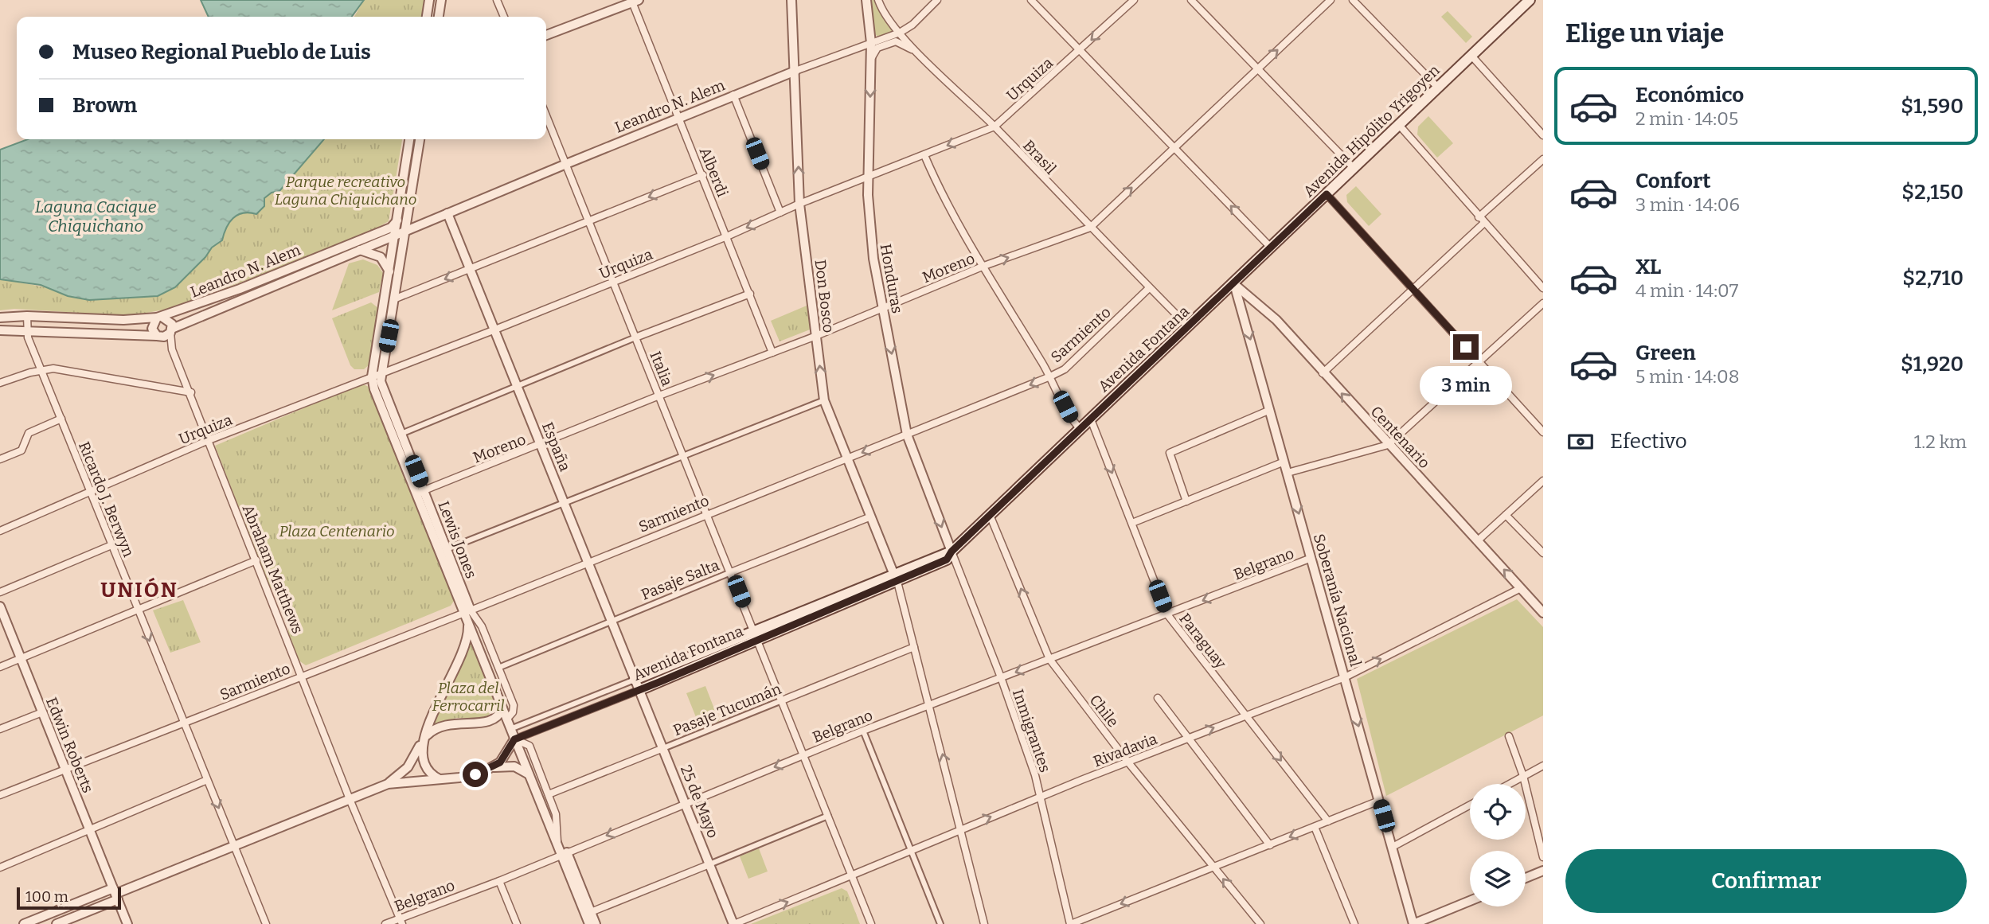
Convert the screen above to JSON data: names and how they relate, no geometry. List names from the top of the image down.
{
  "streets": {
    "main road": ["Avenida Hipólito Yrigoyen", "Avenida Fontana"],
    "street": [
      "Urquiza",
      "Leandro N. Alem",
      "Brasil",
      "Alberdi",
      "Moreno",
      "Honduras",
      "Don Bosco",
      "Sarmiento",
      "Italia",
      "Centenario",
      "España",
      "Ricardo J. Berwyn",
      "Lewis Jones",
      "Belgrano",
      "Abraham Matthews",
      "Pasaje Salta",
      "Soberanía Nacional",
      "Paraguay",
      "Pasaje Tucumán",
      "Chile",
      "Inmigrantes",
      "Edwin Roberts",
      "Rivadavia",
      "25 de Mayo"
    ]
  },
  "crossings": [
    ["Urquiza", "Brasil"],
    ["Urquiza", "Alberdi"],
    ["Urquiza", "Honduras"],
    ["Urquiza", "Don Bosco"],
    ["Urquiza", "Italia"],
    ["Urquiza", "España"],
    ["Urquiza", "Ricardo J. Berwyn"],
    ["Urquiza", "Lewis Jones"],
    ["Urquiza", "Abraham Matthews"],
    ["Leandro N. Alem", "Brasil"],
    ["Leandro N. Alem", "Alberdi"],
    ["Leandro N. Alem", "Honduras"],
    ["Leandro N. Alem", "Don Bosco"],
    ["Leandro N. Alem", "Italia"],
    ["Leandro N. Alem", "España"],
    ["Leandro N. Alem", "Ricardo J. Berwyn"],
    ["Leandro N. Alem", "Lewis Jones"],
    ["Leandro N. Alem", "Abraham Matthews"],
    ["Avenida Hipólito Yrigoyen", "Avenida Fontana"],
    ["Avenida Hipólito Yrigoyen", "Centenario"],
    ["Avenida Hipólito Yrigoyen", "Soberanía Nacional"],
    ["Brasil", "Moreno"],
    ["Brasil", "Sarmiento"],
    ["Brasil", "Avenida Fontana"],
    ["Alberdi", "Moreno"],
    ["Moreno", "Honduras"],
    ["Moreno", "Don Bosco"],
    ["Moreno", "Italia"],
    ["Moreno", "España"],
    ["Moreno", "Lewis Jones"],
    ["Honduras", "Sarmiento"],
    ["Honduras", "Avenida Fontana"],
    ["Honduras", "Inmigrantes"],
    ["Don Bosco", "Sarmiento"],
    ["Don Bosco", "Avenida Fontana"],
    ["Don Bosco", "Pasaje Salta"],
    ["Sarmiento", "Italia"],
    ["Sarmiento", "España"],
    ["Sarmiento", "Ricardo J. Berwyn"],
    ["Sarmiento", "Lewis Jones"],
    ["Sarmiento", "Abraham Matthews"],
    ["Sarmiento", "Edwin Roberts"],
    ["Avenida Fontana", "Italia"],
    ["Avenida Fontana", "Centenario"],
    ["Avenida Fontana", "España"],
    ["Avenida Fontana", "Lewis Jones"],
    ["Avenida Fontana", "Soberanía Nacional"],
    ["Avenida Fontana", "Paraguay"],
    ["Avenida Fontana", "Chile"],
    ["Avenida Fontana", "Inmigrantes"],
    ["Avenida Fontana", "25 de Mayo"],
    ["Italia", "Belgrano"],
    ["Italia", "Pasaje Salta"],
    ["Italia", "Pasaje Tucumán"],
    ["Italia", "Rivadavia"],
    ["Centenario", "Soberanía Nacional"],
    ["Centenario", "Rivadavia"],
    ["España", "Pasaje Salta"],
    ["España", "25 de Mayo"],
    ["Lewis Jones", "Belgrano"],
    ["Lewis Jones", "Pasaje Salta"],
    ["Belgrano", "Abraham Matthews"],
    ["Belgrano", "Soberanía Nacional"],
    ["Belgrano", "Paraguay"],
    ["Belgrano", "Chile"],
    ["Belgrano", "Inmigrantes"],
    ["Belgrano", "25 de Mayo"],
    ["Soberanía Nacional", "Rivadavia"],
    ["Paraguay", "Rivadavia"],
    ["Pasaje Tucumán", "25 de Mayo"],
    ["Chile", "Rivadavia"],
    ["Inmigrantes", "Rivadavia"],
    ["Rivadavia", "25 de Mayo"]
  ],
  "one_way": [
    "Moreno",
    "Honduras",
    "Belgrano",
    "Soberanía Nacional",
    "Paraguay",
    "Chile",
    "Rivadavia"
  ],
  "districts": ["UNIÓN"],
  "water": ["Laguna Cacique Chiquichano"],
  "parks": ["Parque recreativo Laguna Chiquichano", "Plaza Centenario", "Plaza del Ferrocarril"],
  "scale_bar": "100 m",
  "page": {
    "heading": "Elige un viaje",
    "banner": ["Museo Regional Pueblo de Luis", "Brown"],
    "list": [
      {
        "name": "Económico",
        "note": "2 min · 14:05",
        "value": "$1,590"
      },
      {
        "name": "Confort",
        "note": "3 min · 14:06",
        "value": "$2,150"
      },
      {
        "name": "XL",
        "note": "4 min · 14:07",
        "value": "$2,710"
      },
      {
        "name": "Green",
        "note": "5 min · 14:08",
        "value": "$1,920"
      }
    ],
    "bubble": "3 min",
    "pay": ["Efectivo", "1.2 km"],
    "buttons": "Confirmar",
    "scale": "100 m"
  }
}
